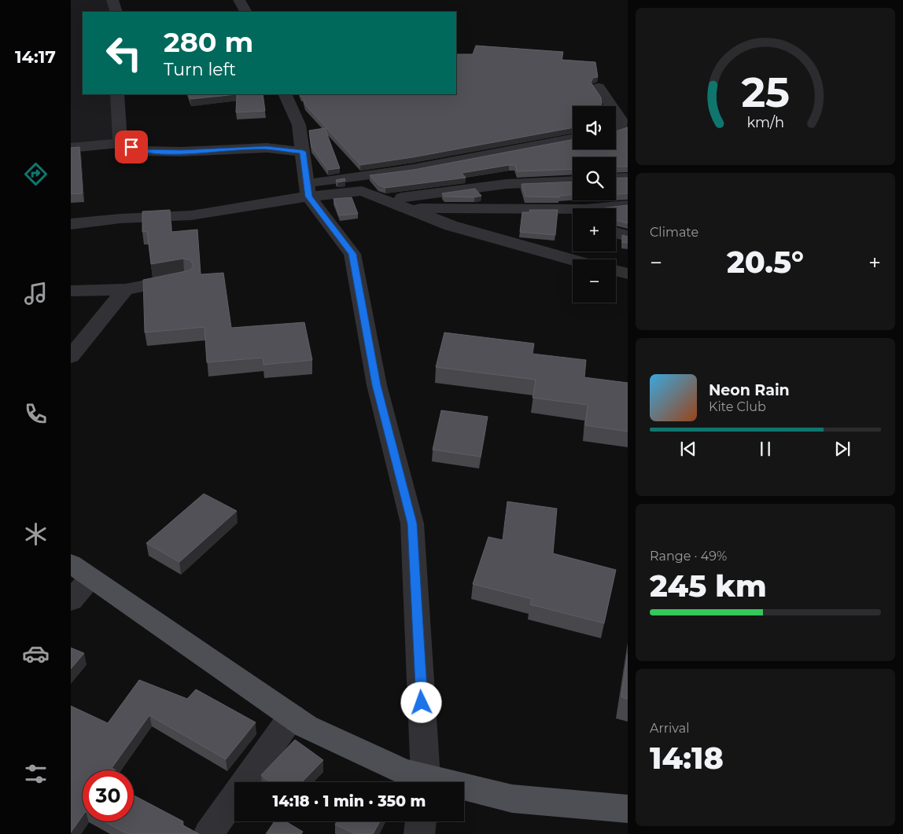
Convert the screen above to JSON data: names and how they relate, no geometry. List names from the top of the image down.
{
  "page": {
    "tabs": "14:17",
    "turn": ["280 m", "Turn left"],
    "map_buttons": ["+", "−"],
    "tile": [
      "Climate",
      ["Range · 49%", "245 km"],
      ["Arrival", "14:18"]
    ],
    "heat": ["−", "20.5°", "+"],
    "song": ["Neon Rain", "Kite Club"],
    "limit": "30",
    "trip": "14:18 · 1 min · 350 m",
    "gauge": ["25", "km/h"]
  }
}
